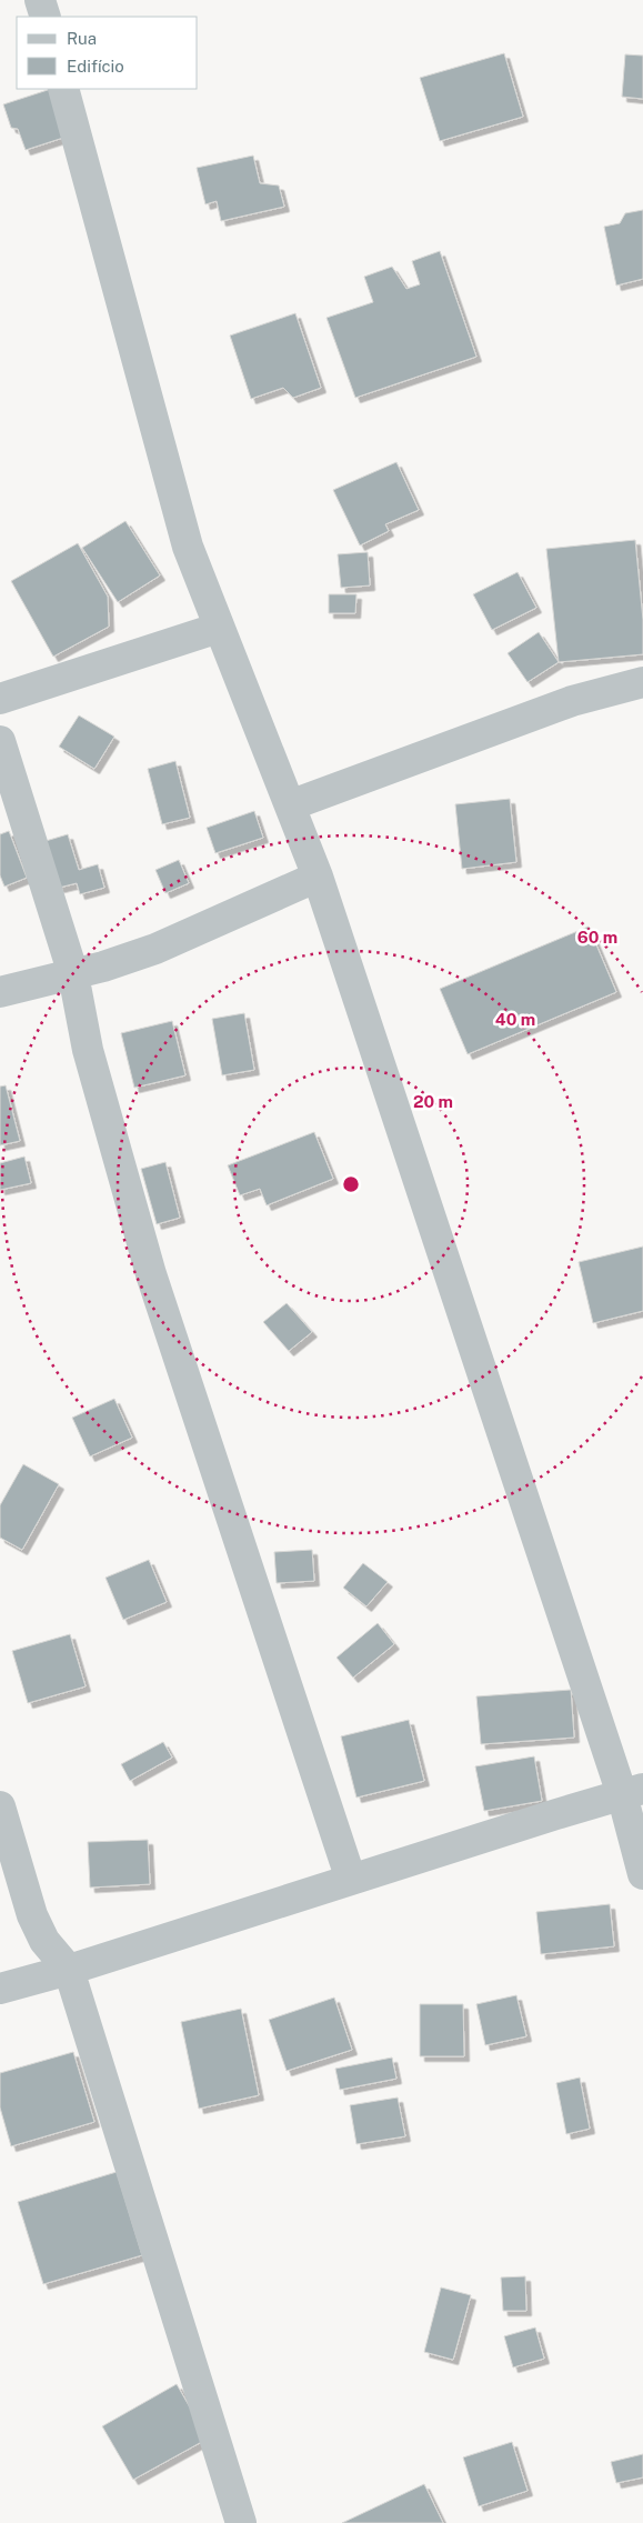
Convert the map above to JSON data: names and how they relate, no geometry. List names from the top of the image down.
{
  "legend": ["Rua", "Edifício"],
  "rings": ["60 m", "40 m", "20 m"]
}
